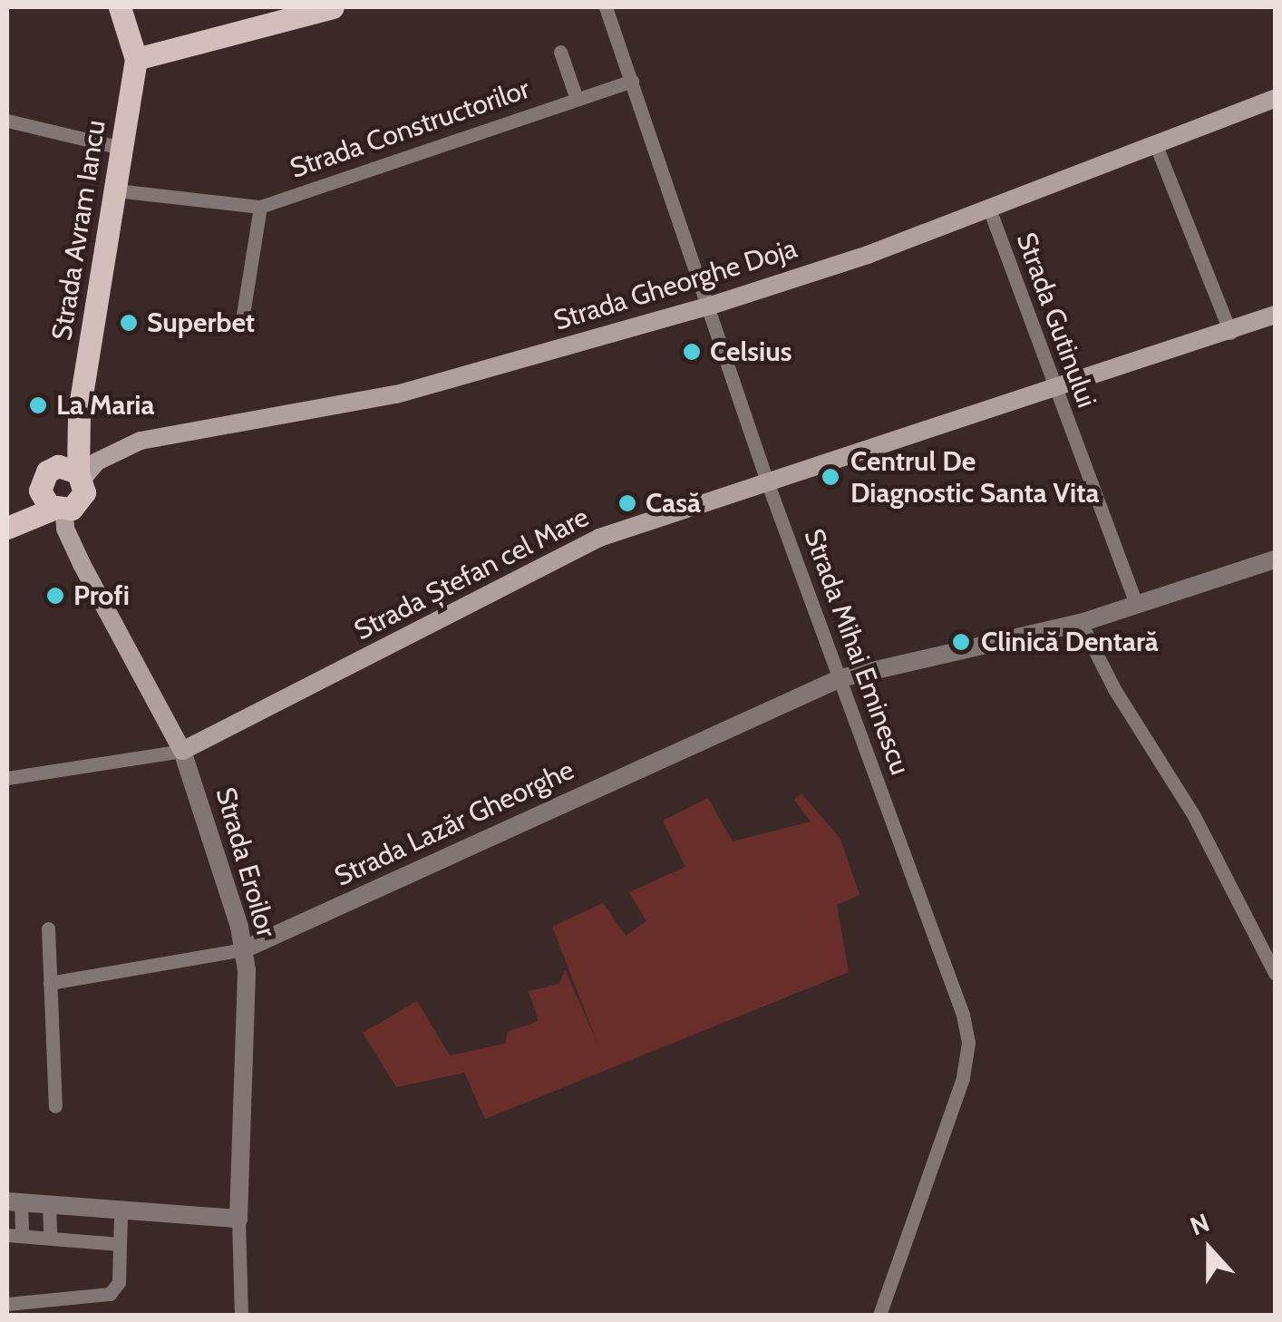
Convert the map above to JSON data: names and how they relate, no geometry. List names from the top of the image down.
{
  "streets": {
    "main road": [
      "Strada Avram Iancu",
      "Strada Gheorghe Doja",
      "Strada Ștefan cel Mare",
      "Strada Eroilor"
    ],
    "street": [
      "Strada Constructorilor",
      "Strada Gutinului",
      "Strada Mihai Eminescu",
      "Strada Lazăr Gheorghe"
    ]
  },
  "crossings": [
    ["Strada Constructorilor", "Strada Avram Iancu"],
    ["Strada Constructorilor", "Strada Mihai Eminescu"],
    ["Strada Avram Iancu", "Strada Gheorghe Doja"],
    ["Strada Avram Iancu", "Strada Eroilor"],
    ["Strada Gheorghe Doja", "Strada Gutinului"],
    ["Strada Gheorghe Doja", "Strada Mihai Eminescu"],
    ["Strada Gheorghe Doja", "Strada Eroilor"],
    ["Strada Gutinului", "Strada Ștefan cel Mare"],
    ["Strada Gutinului", "Strada Lazăr Gheorghe"],
    ["Strada Ștefan cel Mare", "Strada Mihai Eminescu"],
    ["Strada Ștefan cel Mare", "Strada Eroilor"],
    ["Strada Mihai Eminescu", "Strada Lazăr Gheorghe"],
    ["Strada Lazăr Gheorghe", "Strada Eroilor"]
  ],
  "places": [
    "Superbet",
    "Celsius",
    "La Maria",
    "Centrul De Diagnostic Santa Vita",
    "Casă",
    "Profi",
    "Clinică Dentară"
  ],
  "north": "top"
}
